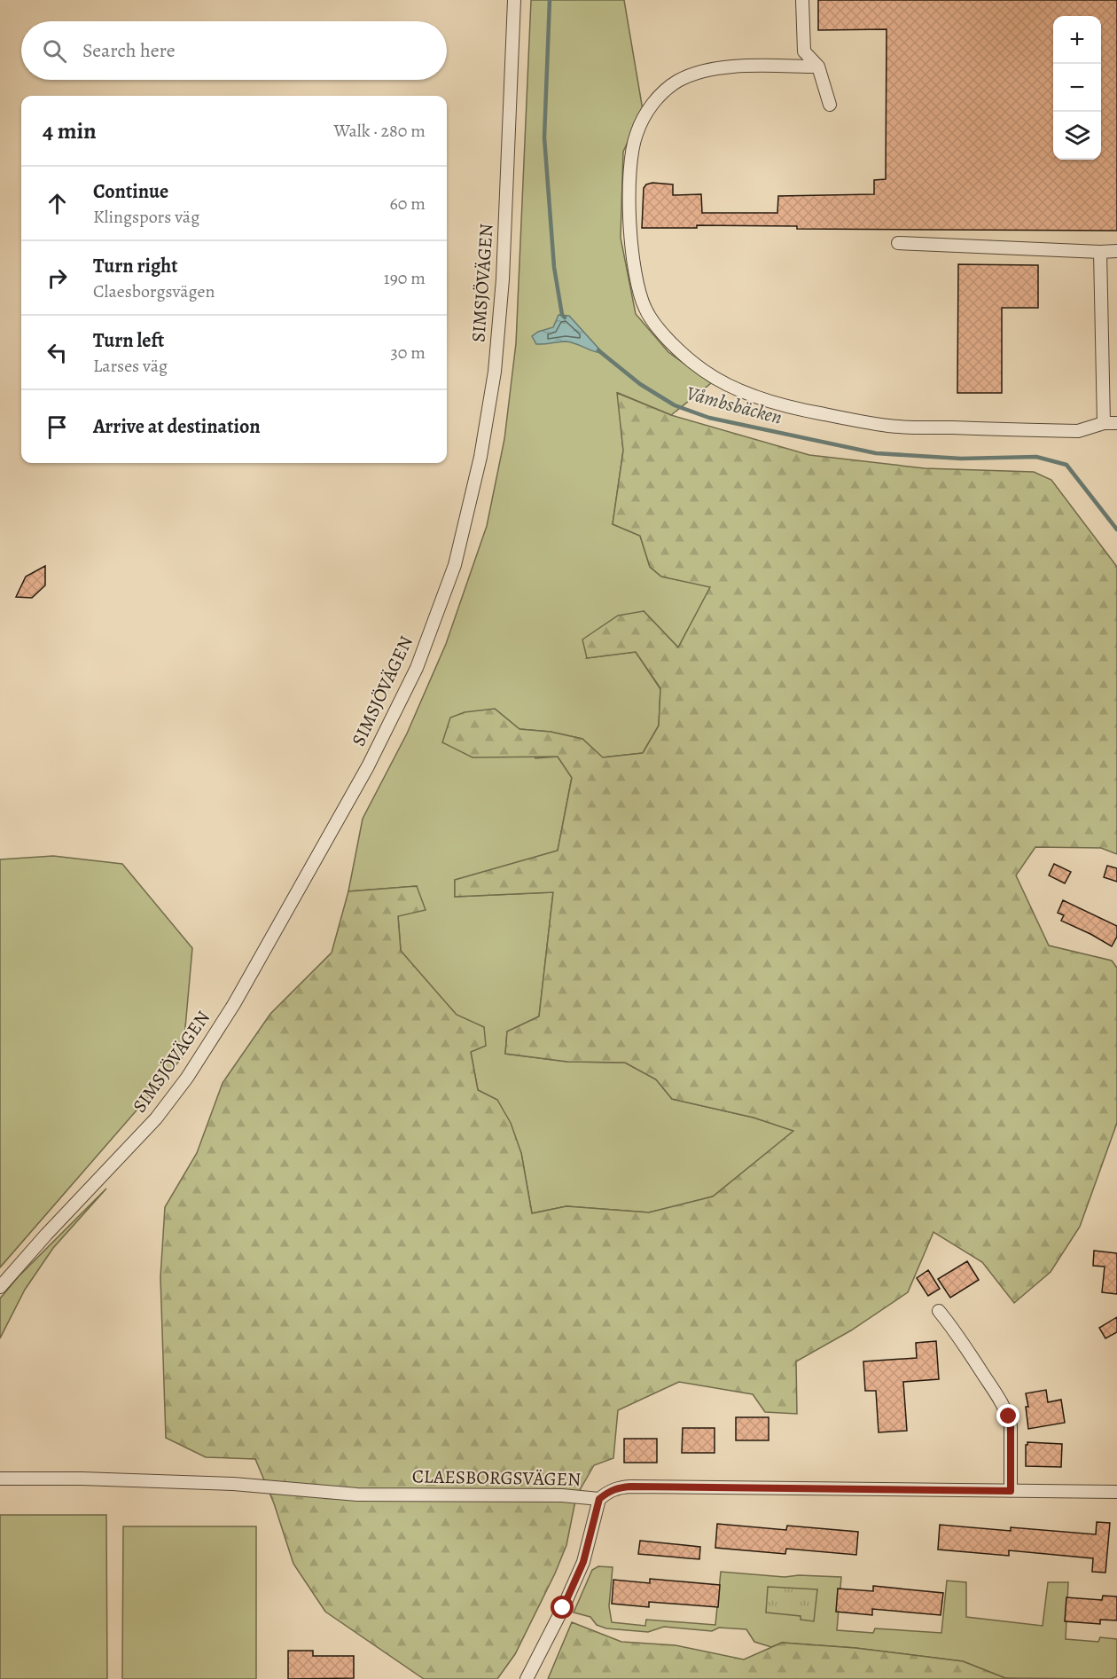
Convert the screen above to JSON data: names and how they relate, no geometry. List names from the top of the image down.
{
  "streets": {
    "street": ["SIMSJÖVÄGEN", "CLAESBORGSVÄGEN"]
  },
  "water": ["Våmbsbäcken"],
  "page": {
    "map_buttons": ["+", "−"],
    "search": "Search here",
    "heading": ["4 min", "Walk · 280 m"],
    "list": [
      ["Continue", "Klingspors väg", "60 m"],
      ["Turn right", "Claesborgsvägen", "190 m"],
      ["Turn left", "Larses väg", "30 m"],
      "Arrive at destination"
    ]
  }
}
